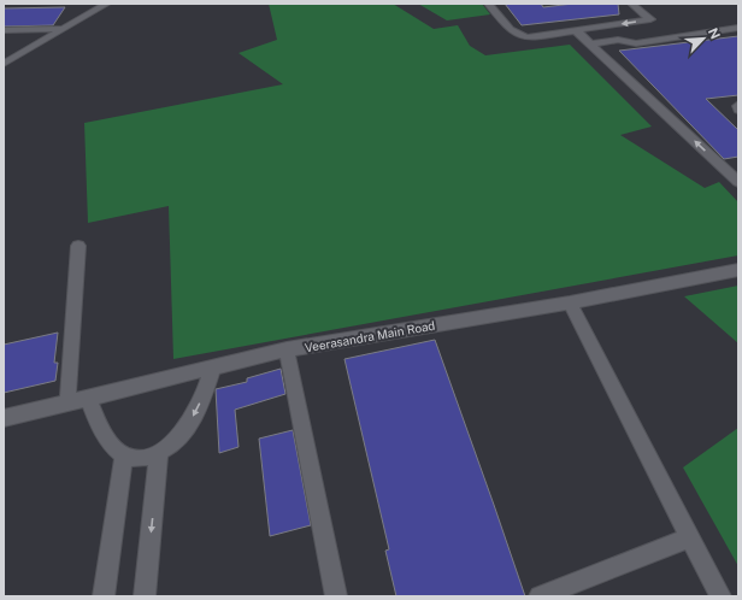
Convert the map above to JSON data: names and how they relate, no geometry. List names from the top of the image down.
{
  "streets": {
    "street": ["Veerasandra Main Road"]
  },
  "north": "top right"
}
